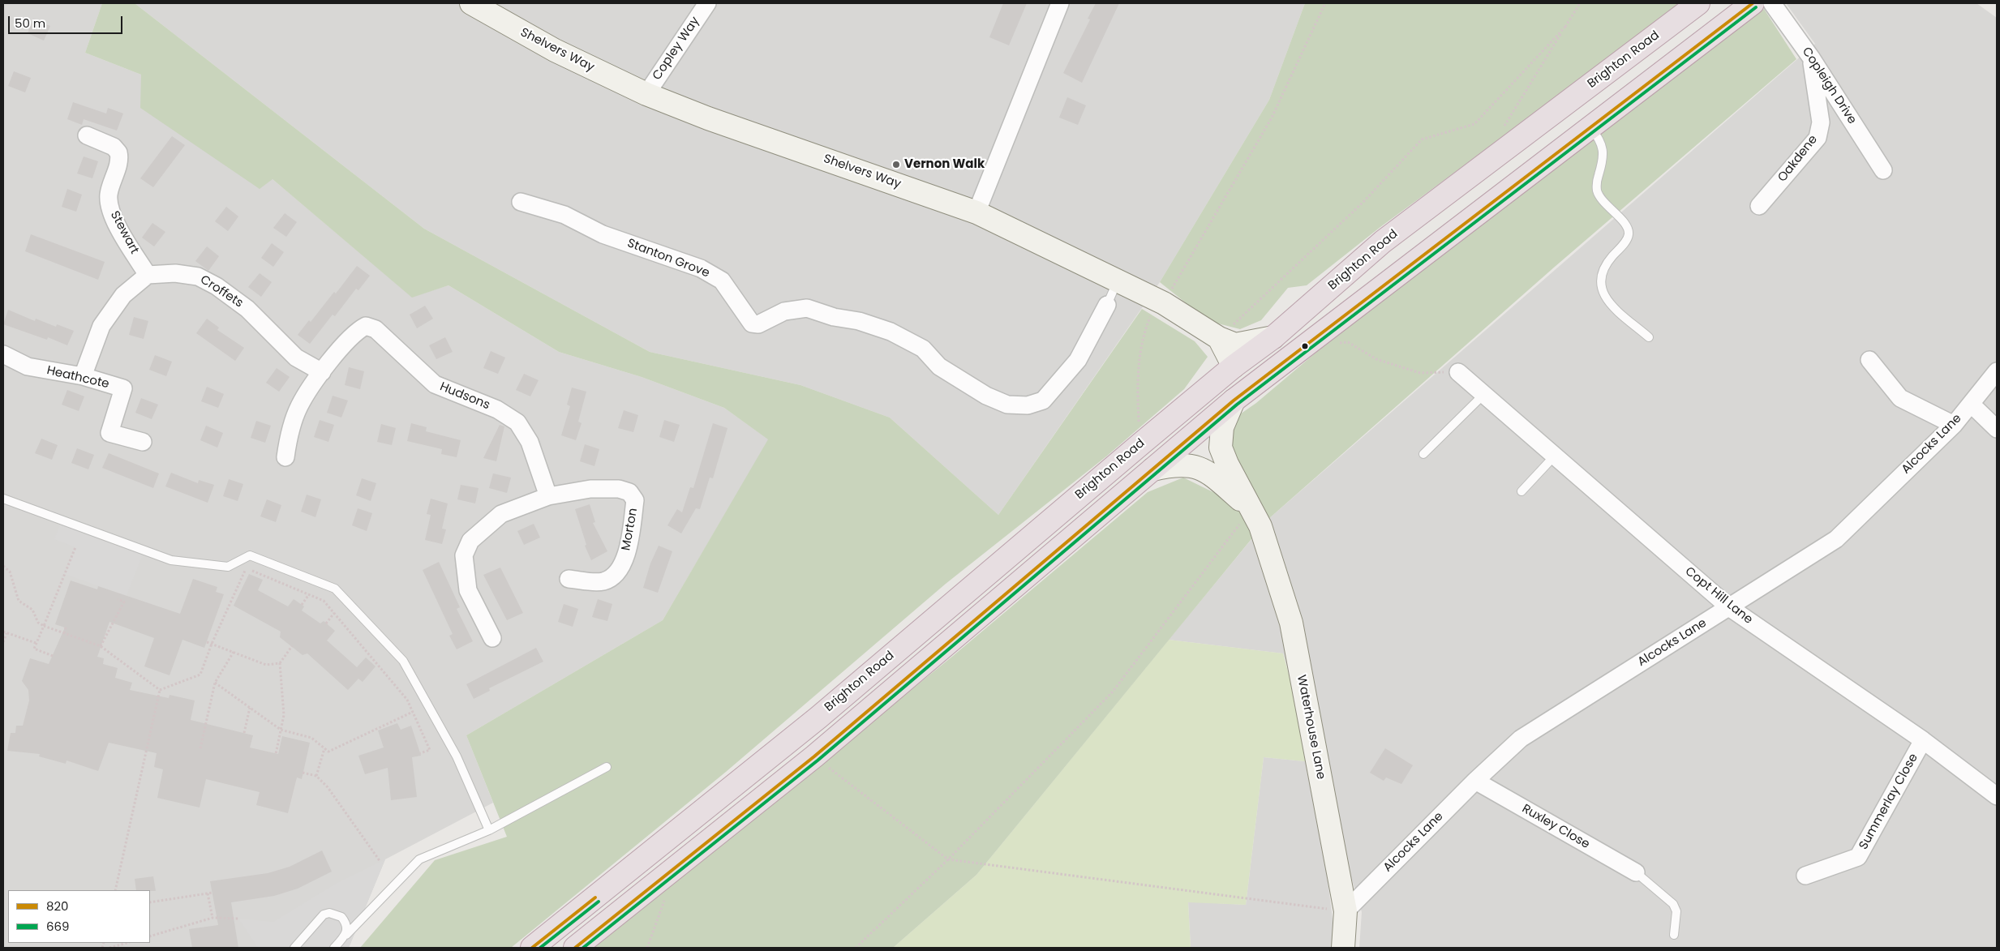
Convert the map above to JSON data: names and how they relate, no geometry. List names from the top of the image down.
{
  "streets": {
    "highway": ["Brighton Road"],
    "street": [
      "Copley Way",
      "Shelvers Way",
      "Copleigh Drive",
      "Oakdene",
      "Stewart",
      "Stanton Grove",
      "Croffets",
      "Heathcote",
      "Hudsons",
      "Alcocks Lane",
      "Morton",
      "Copt Hill Lane",
      "Waterhouse Lane",
      "Summerlay Close",
      "Ruxley Close"
    ]
  },
  "crossings": [
    ["Copley Way", "Shelvers Way"],
    ["Shelvers Way", "Brighton Road"],
    ["Copleigh Drive", "Oakdene"],
    ["Stewart", "Croffets"],
    ["Croffets", "Hudsons"],
    ["Hudsons", "Morton"],
    ["Alcocks Lane", "Copt Hill Lane"],
    ["Alcocks Lane", "Waterhouse Lane"],
    ["Alcocks Lane", "Ruxley Close"],
    ["Copt Hill Lane", "Summerlay Close"]
  ],
  "places": ["Vernon Walk"],
  "lines": ["transit line 820", "transit line 669"],
  "legend": ["820", "669"],
  "scale_bar": "50 m"
}
